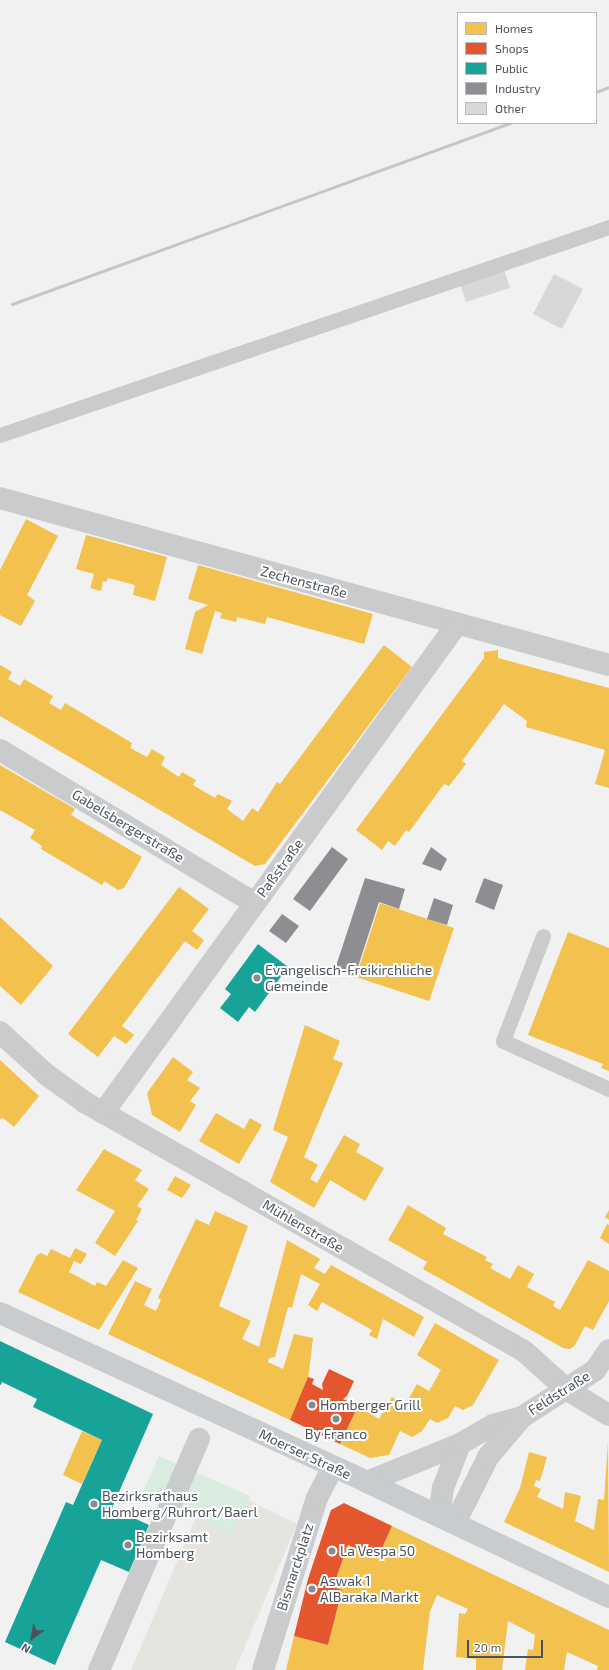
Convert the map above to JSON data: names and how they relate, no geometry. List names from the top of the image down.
{
  "streets": {
    "street": [
      "Zechenstraße",
      "Gabelsbergerstraße",
      "Paßstraße",
      "Mühlenstraße",
      "Feldstraße",
      "Moerser Straße",
      "Bismarckplatz"
    ]
  },
  "crossings": [
    ["Zechenstraße", "Paßstraße"],
    ["Gabelsbergerstraße", "Paßstraße"],
    ["Paßstraße", "Mühlenstraße"],
    ["Mühlenstraße", "Feldstraße"],
    ["Feldstraße", "Moerser Straße"],
    ["Moerser Straße", "Bismarckplatz"]
  ],
  "places": [
    "Evangelisch-Freikirchliche Gemeinde",
    "Homberger Grill",
    "By Franco",
    "Bezirksrathaus Homberg/Ruhrort/Baerl",
    "Bezirksamt Homberg",
    "La Vespa 50",
    "Aswak 1 AlBaraka Markt"
  ],
  "legend": [
    "Homes",
    "Shops",
    "Public",
    "Industry",
    "Other"
  ],
  "scale_bar": "20 m",
  "north": "bottom left"
}
